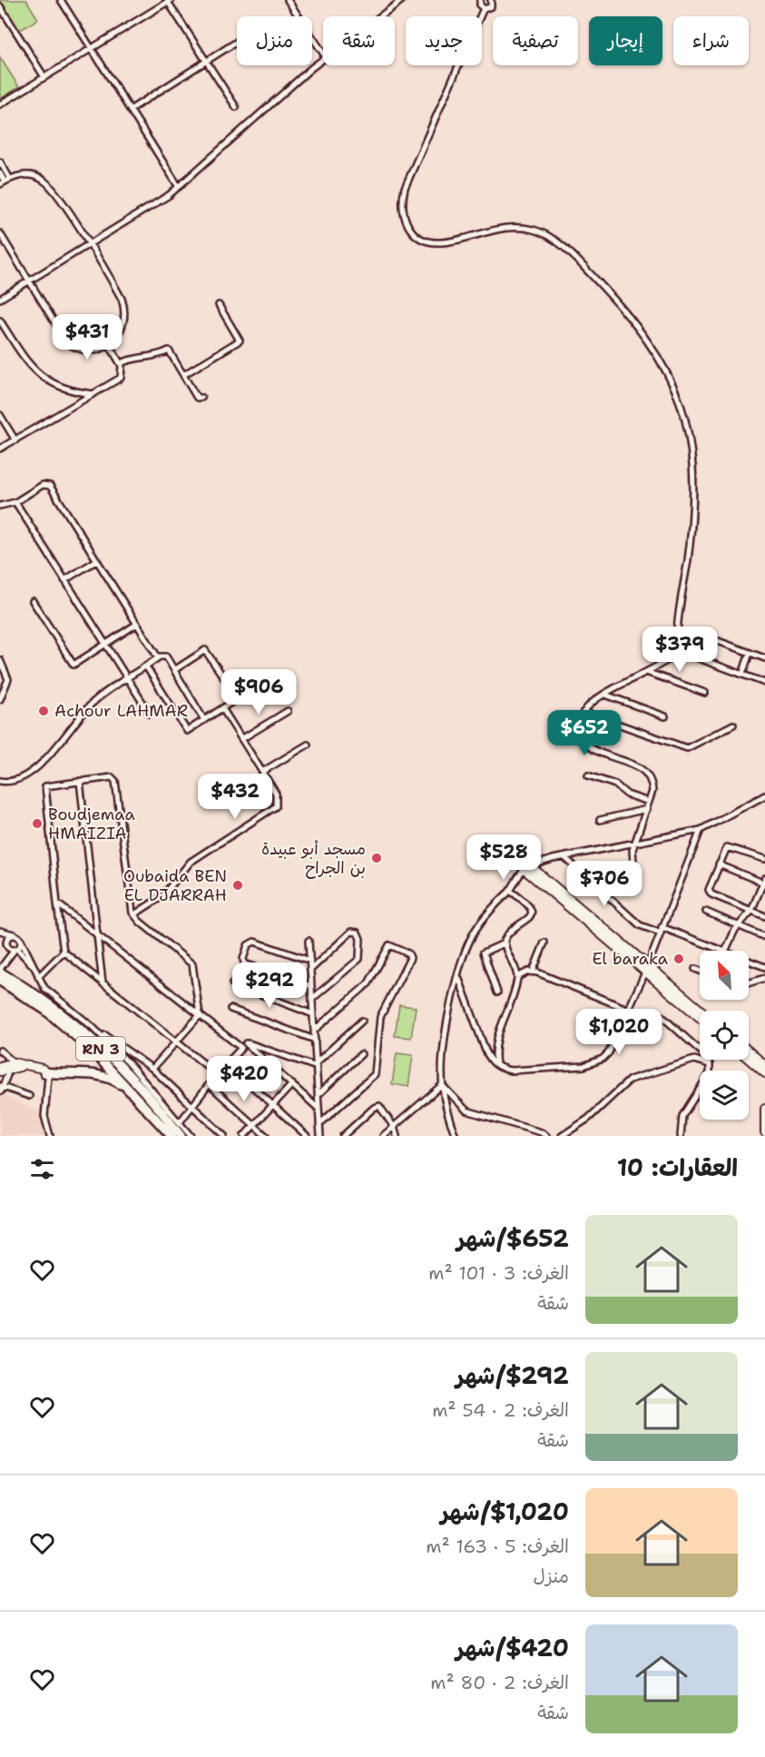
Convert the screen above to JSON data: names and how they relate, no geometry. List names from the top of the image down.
{
  "streets": {
    "highway": ["RN 3"]
  },
  "places": [
    "Achour LAHMAR",
    "Boudjemaa HMAIZIA",
    "مسجد أبو عبيدة بن الجراح",
    "Oubaida BEN EL DJARRAH",
    "El baraka"
  ],
  "north": "top left",
  "page": {
    "chip": [
      "شراء",
      "إيجار",
      "تصفية",
      "جديد",
      "شقة",
      "منزل"
    ],
    "price": [
      "$431",
      "$379",
      "$906",
      "$652",
      "$432",
      "$528",
      "$706",
      "$292",
      "$1,020",
      "$420"
    ],
    "heading": "العقارات: 10",
    "list": [
      {
        "name": "$652/شهر",
        "note": "الغرف: 3 · 101 m² · شقة"
      },
      {
        "name": "$292/شهر",
        "note": "الغرف: 2 · 54 m² · شقة"
      },
      {
        "name": "$1,020/شهر",
        "note": "الغرف: 5 · 163 m² · منزل"
      },
      {
        "name": "$420/شهر",
        "note": "الغرف: 2 · 80 m² · شقة"
      }
    ]
  }
}
